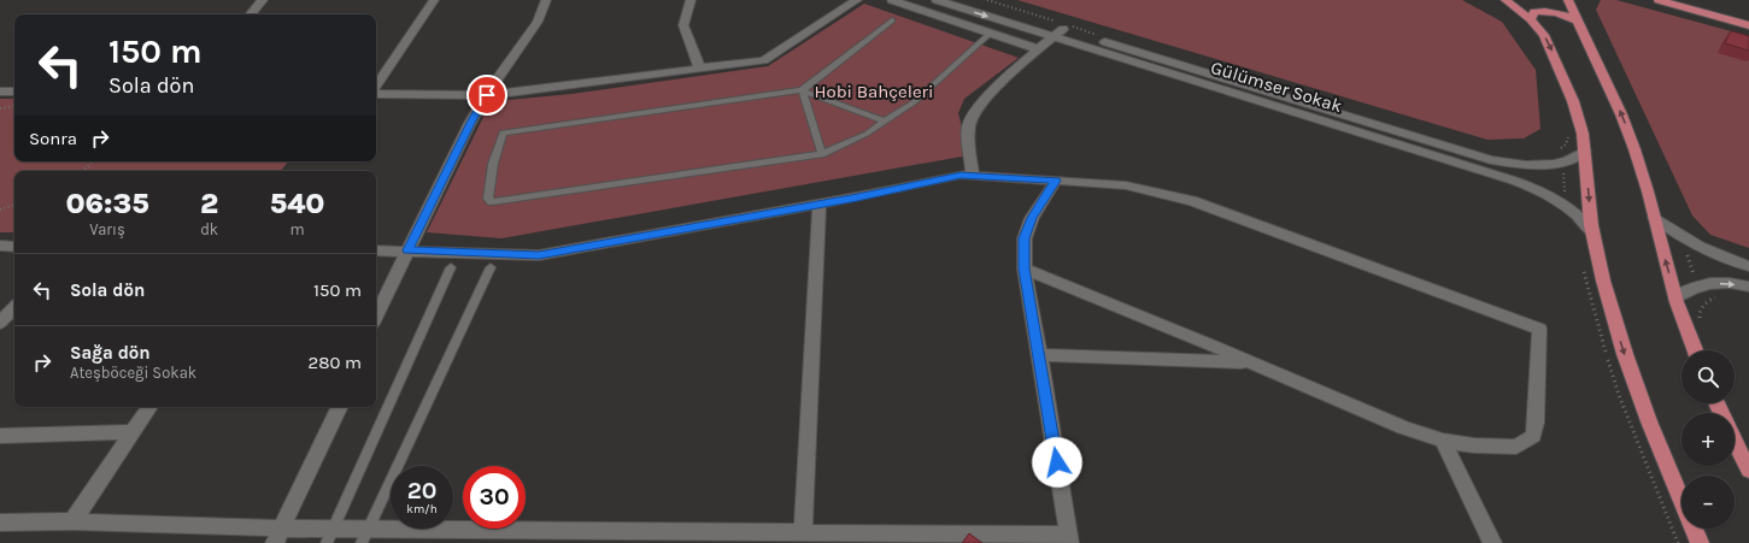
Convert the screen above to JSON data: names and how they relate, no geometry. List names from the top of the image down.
{
  "streets": {
    "street": ["Gülümser Sokak"]
  },
  "parks": ["Hobi Bahçeleri"],
  "page": {
    "turn": ["150 m", "Sola dön"],
    "then": "Sonra",
    "eta": [
      "06:35",
      "Varış",
      "2",
      "dk",
      "540",
      "m"
    ],
    "list": [
      {
        "name": "Sola dön",
        "value": "150 m"
      },
      {
        "name": "Sağa dön",
        "note": "Ateşböceği Sokak",
        "value": "280 m"
      }
    ],
    "map_buttons": ["+", "−"],
    "speed": "20 km/h",
    "limit": "30"
  }
}
